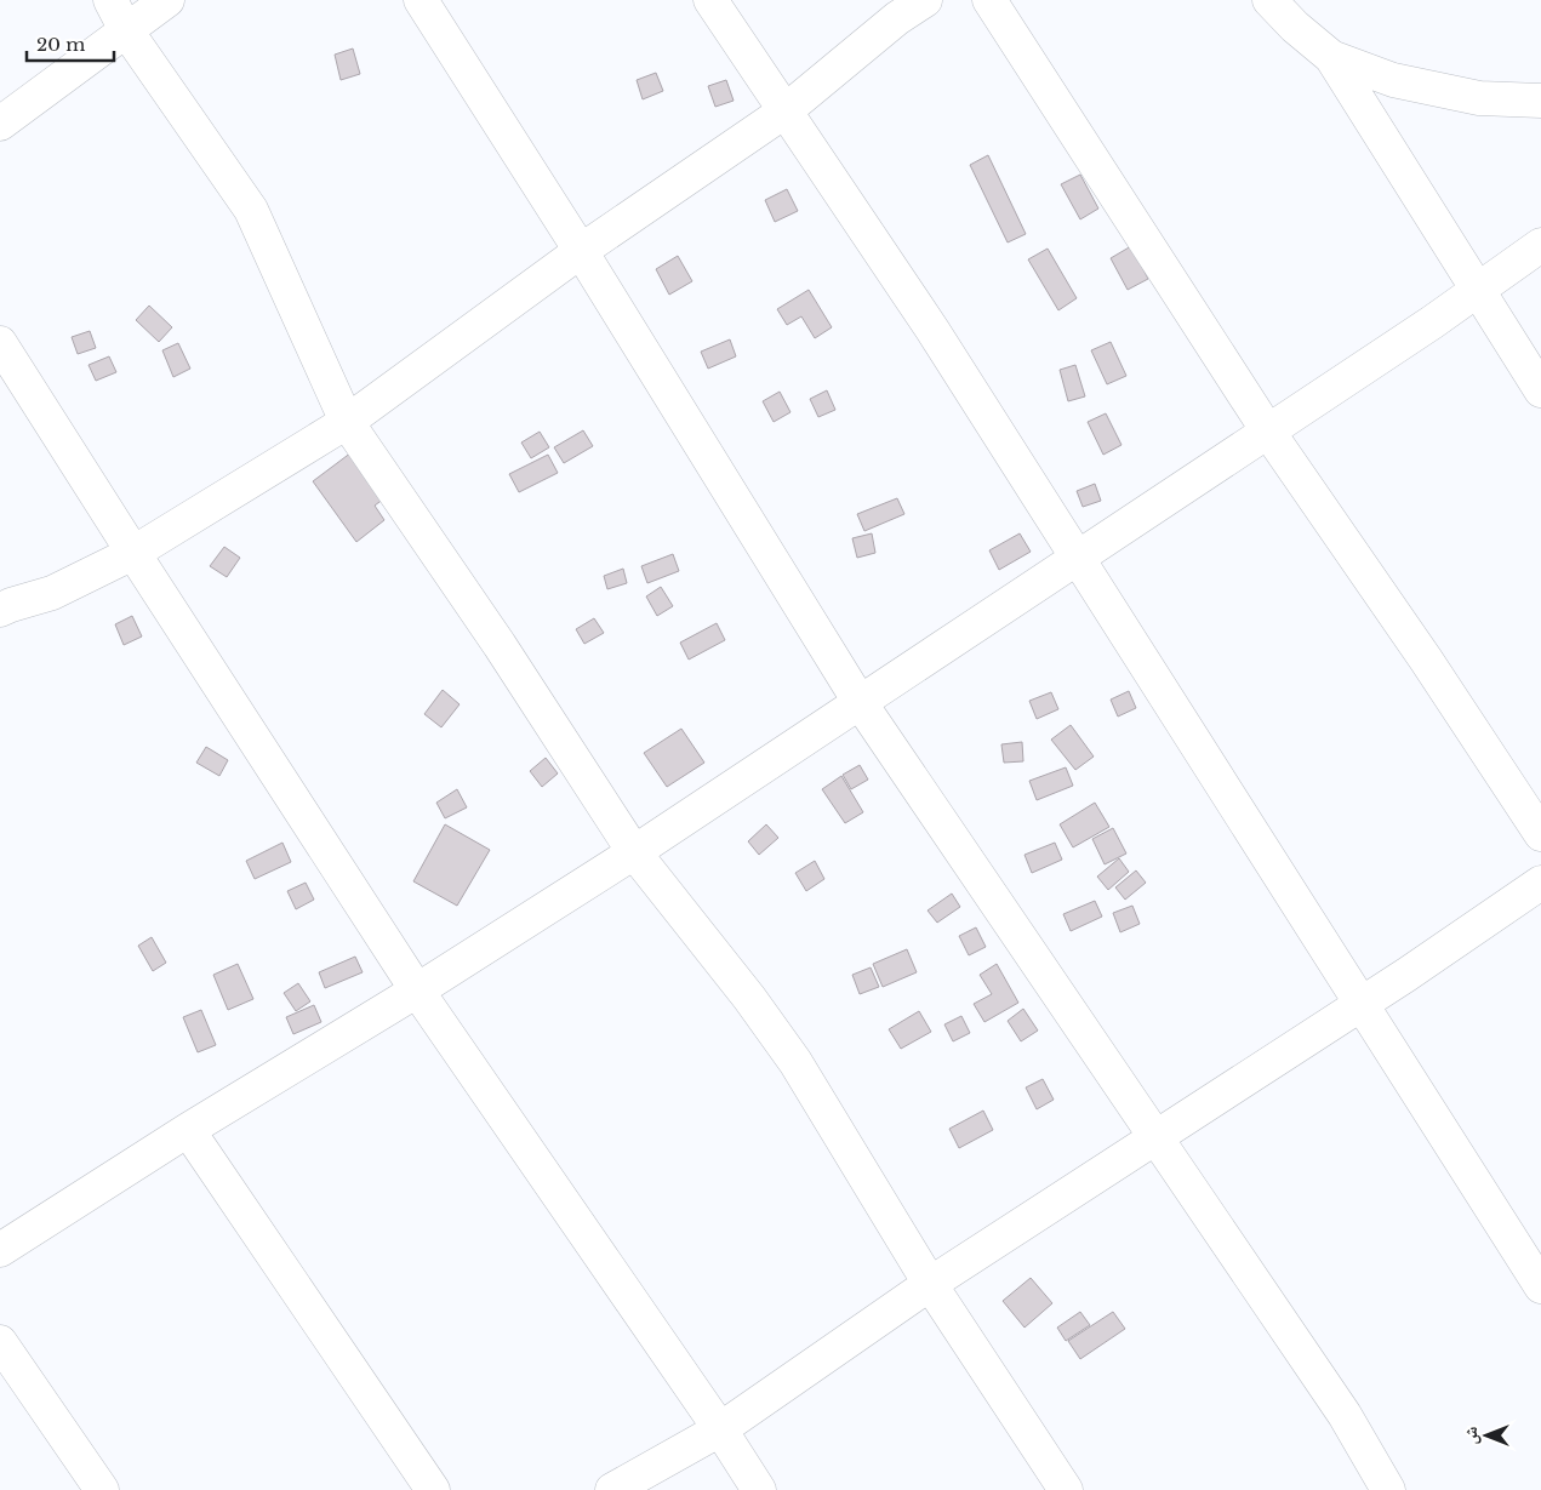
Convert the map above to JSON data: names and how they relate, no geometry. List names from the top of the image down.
{
  "scale_bar": "20 m",
  "north": "left"
}
